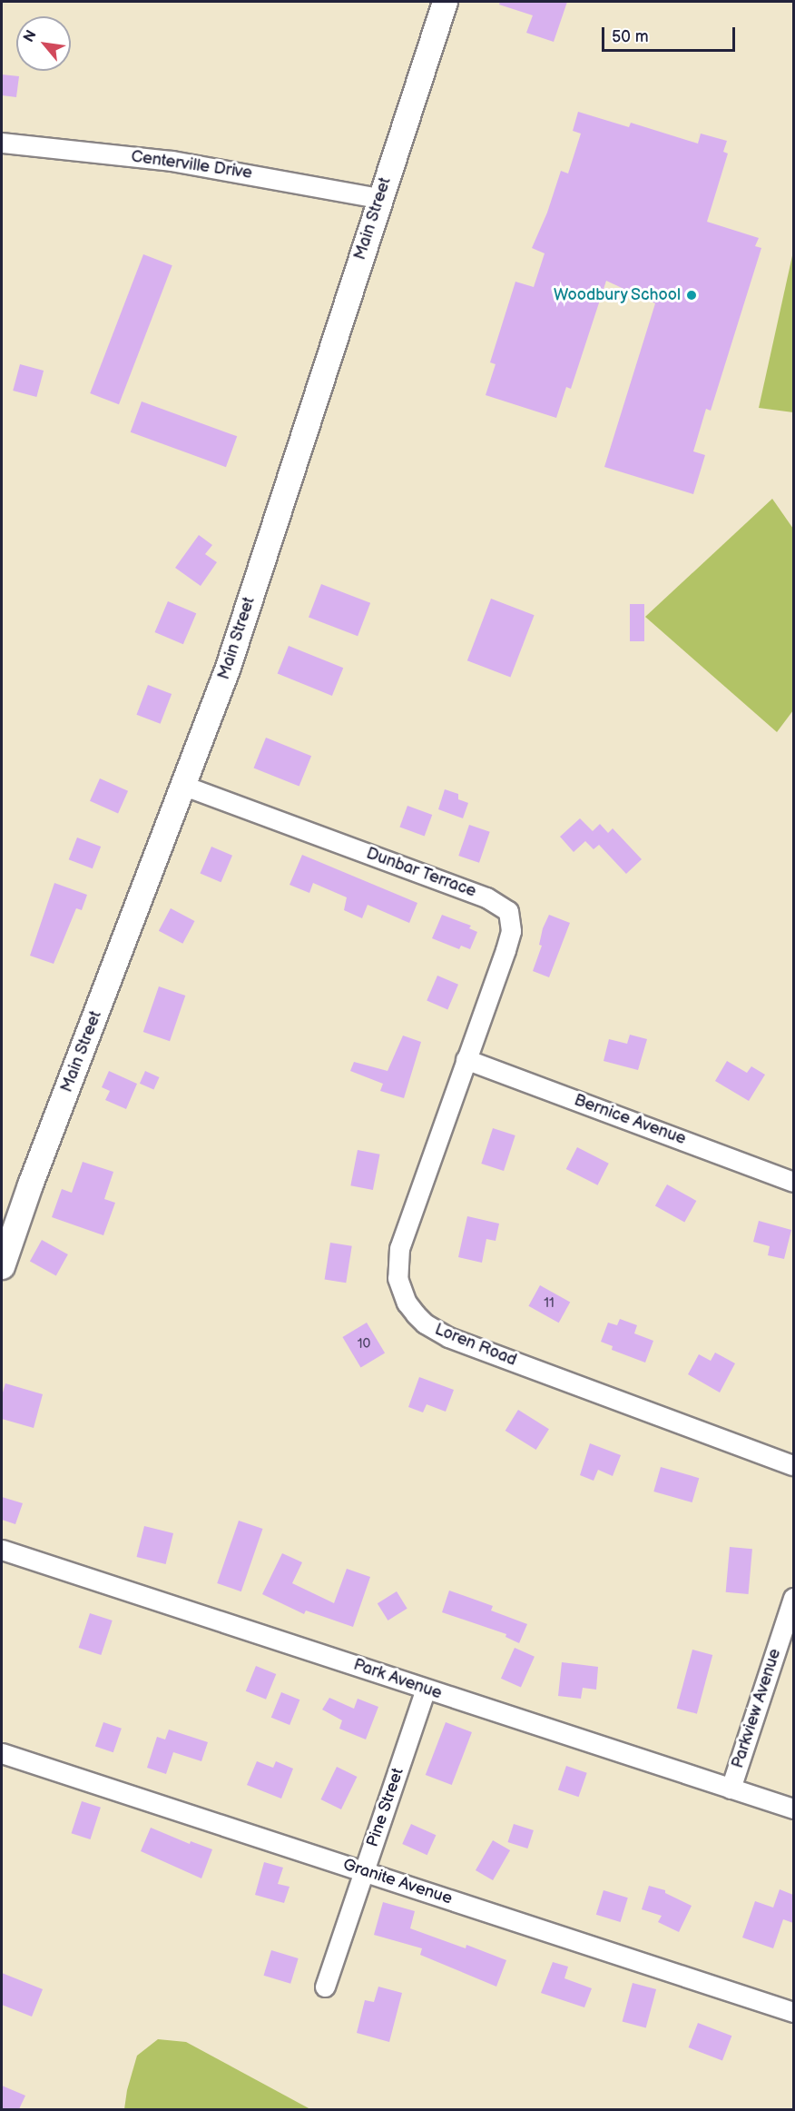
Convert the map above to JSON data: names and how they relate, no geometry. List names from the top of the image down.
{
  "streets": {
    "main road": ["Main Street"],
    "street": [
      "Centerville Drive",
      "Dunbar Terrace",
      "Bernice Avenue",
      "Loren Road",
      "Park Avenue",
      "Parkview Avenue",
      "Pine Street",
      "Granite Avenue"
    ]
  },
  "crossings": [
    ["Centerville Drive", "Main Street"],
    ["Main Street", "Dunbar Terrace"],
    ["Dunbar Terrace", "Bernice Avenue"],
    ["Dunbar Terrace", "Loren Road"],
    ["Bernice Avenue", "Loren Road"],
    ["Park Avenue", "Parkview Avenue"],
    ["Park Avenue", "Pine Street"],
    ["Pine Street", "Granite Avenue"]
  ],
  "places": ["Woodbury School"],
  "house_numbers": ["11", "10"],
  "scale_bar": "50 m",
  "north": "top left"
}
